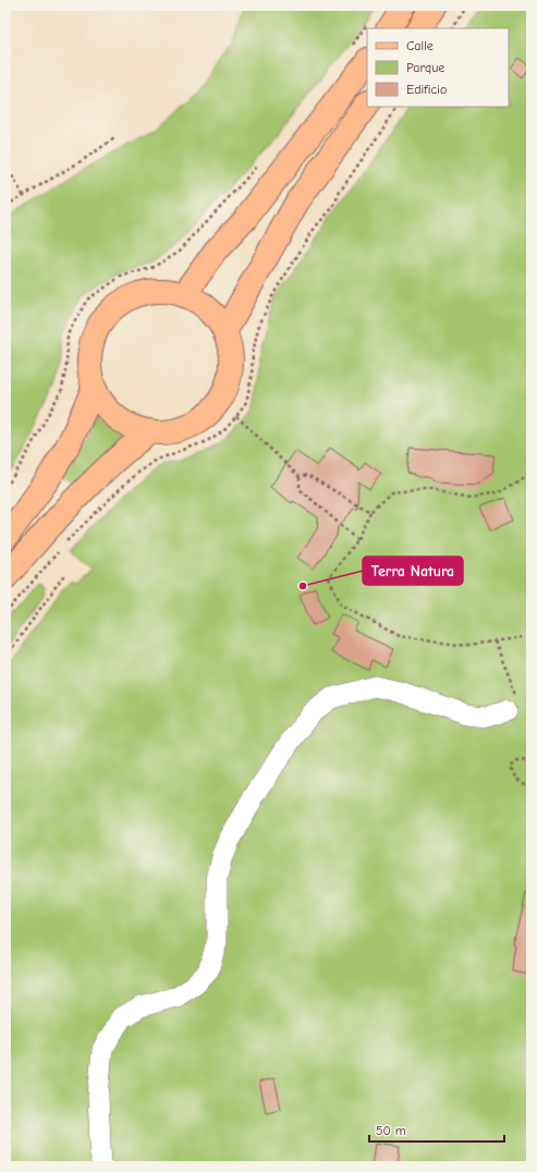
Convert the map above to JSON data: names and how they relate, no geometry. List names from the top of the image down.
{
  "places": ["Terra Natura"],
  "legend": ["Calle", "Parque", "Edificio"],
  "scale_bar": "50 m"
}
